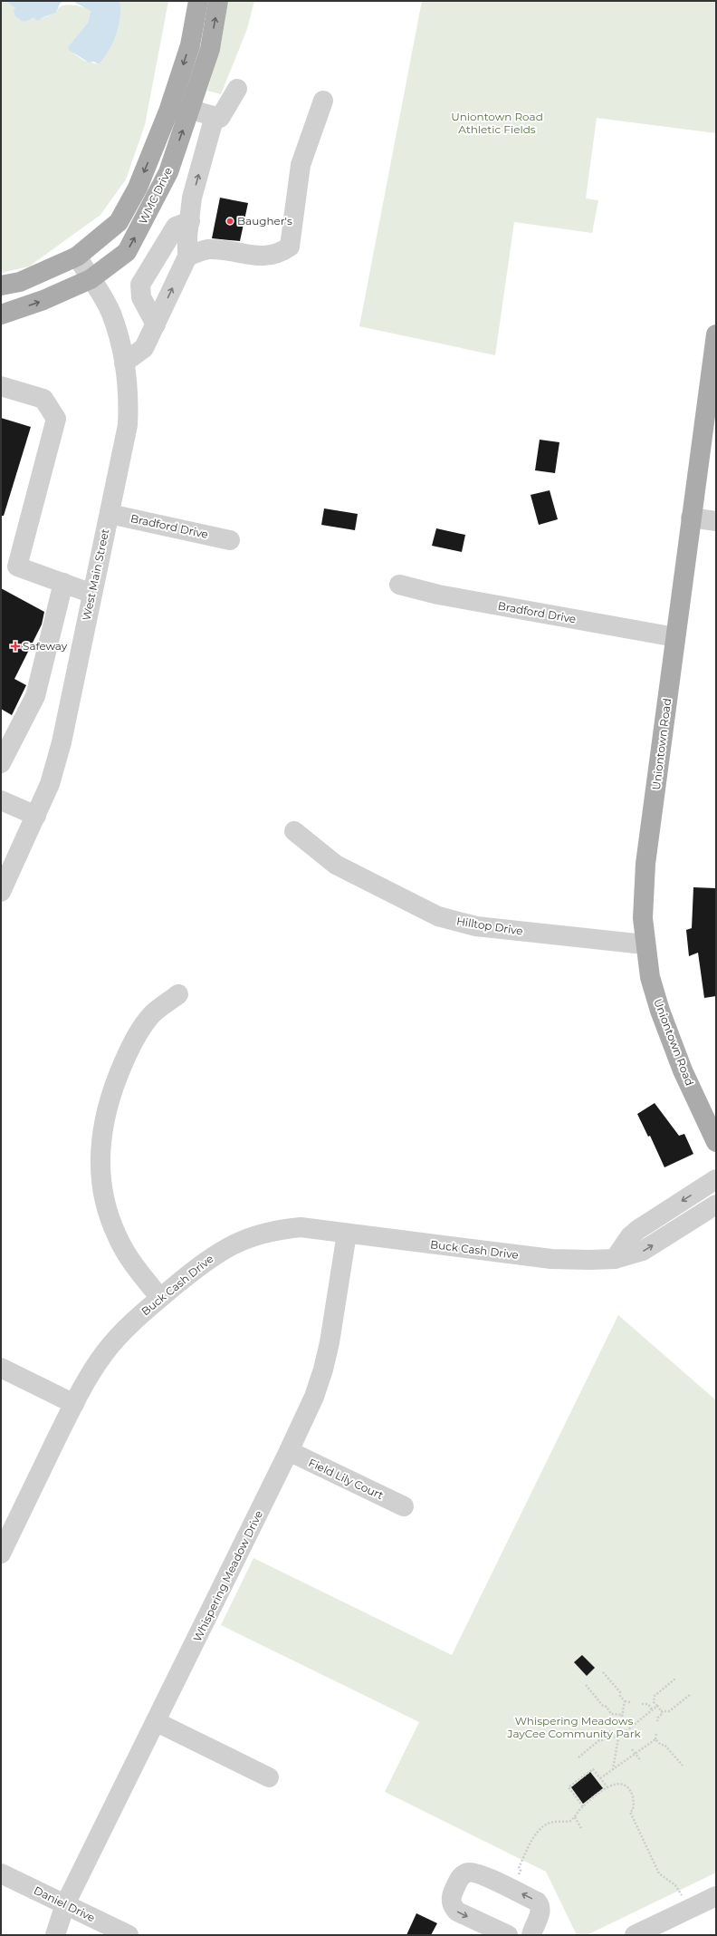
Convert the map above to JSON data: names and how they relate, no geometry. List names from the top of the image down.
{
  "streets": {
    "main road": ["WMC Drive", "Uniontown Road"],
    "street": [
      "Bradford Drive",
      "West Main Street",
      "Hilltop Drive",
      "Buck Cash Drive",
      "Field Lily Court",
      "Whispering Meadow Drive",
      "Daniel Drive"
    ]
  },
  "crossings": [
    ["WMC Drive", "West Main Street"],
    ["Bradford Drive", "West Main Street"],
    ["Bradford Drive", "Uniontown Road"],
    ["Uniontown Road", "Hilltop Drive"],
    ["Buck Cash Drive", "Whispering Meadow Drive"],
    ["Field Lily Court", "Whispering Meadow Drive"],
    ["Whispering Meadow Drive", "Daniel Drive"]
  ],
  "parks": ["Uniontown Road Athletic Fields", "Whispering Meadows JayCee Community Park"],
  "places": {
    "other": ["Baugher's"],
    "health": ["Safeway"]
  }
}
